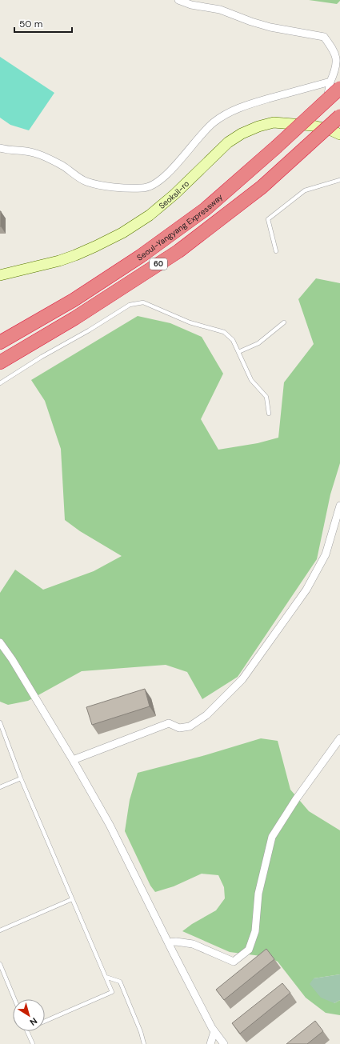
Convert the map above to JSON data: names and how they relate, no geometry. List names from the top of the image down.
{
  "streets": {
    "highway": ["Seoul-Yangyang Expressway", "60"],
    "main road": ["Seoksil-ro"]
  },
  "scale_bar": "50 m",
  "north": "bottom right"
}
